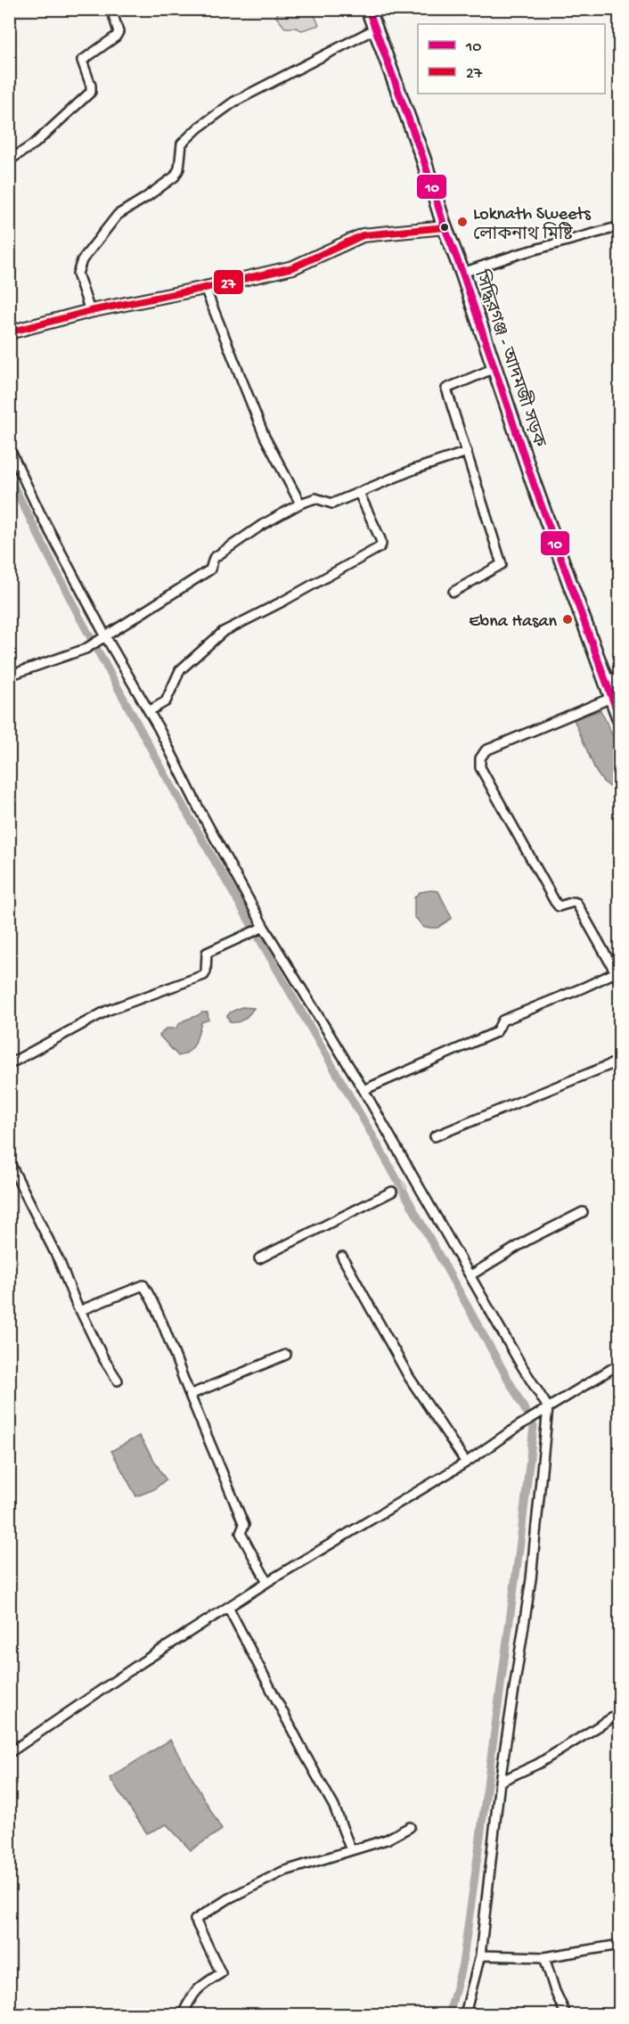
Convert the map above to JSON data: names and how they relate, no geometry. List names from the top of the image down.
{
  "streets": {
    "main road": ["সিদ্ধিরগঞ্জ - আদমজী সড়ক"]
  },
  "places": ["Loknath Sweets লোকনাথ মিষ্টি", "Ebna Hasan"],
  "lines": ["transit line 10", "transit line 27"],
  "legend": ["10", "27"]
}
